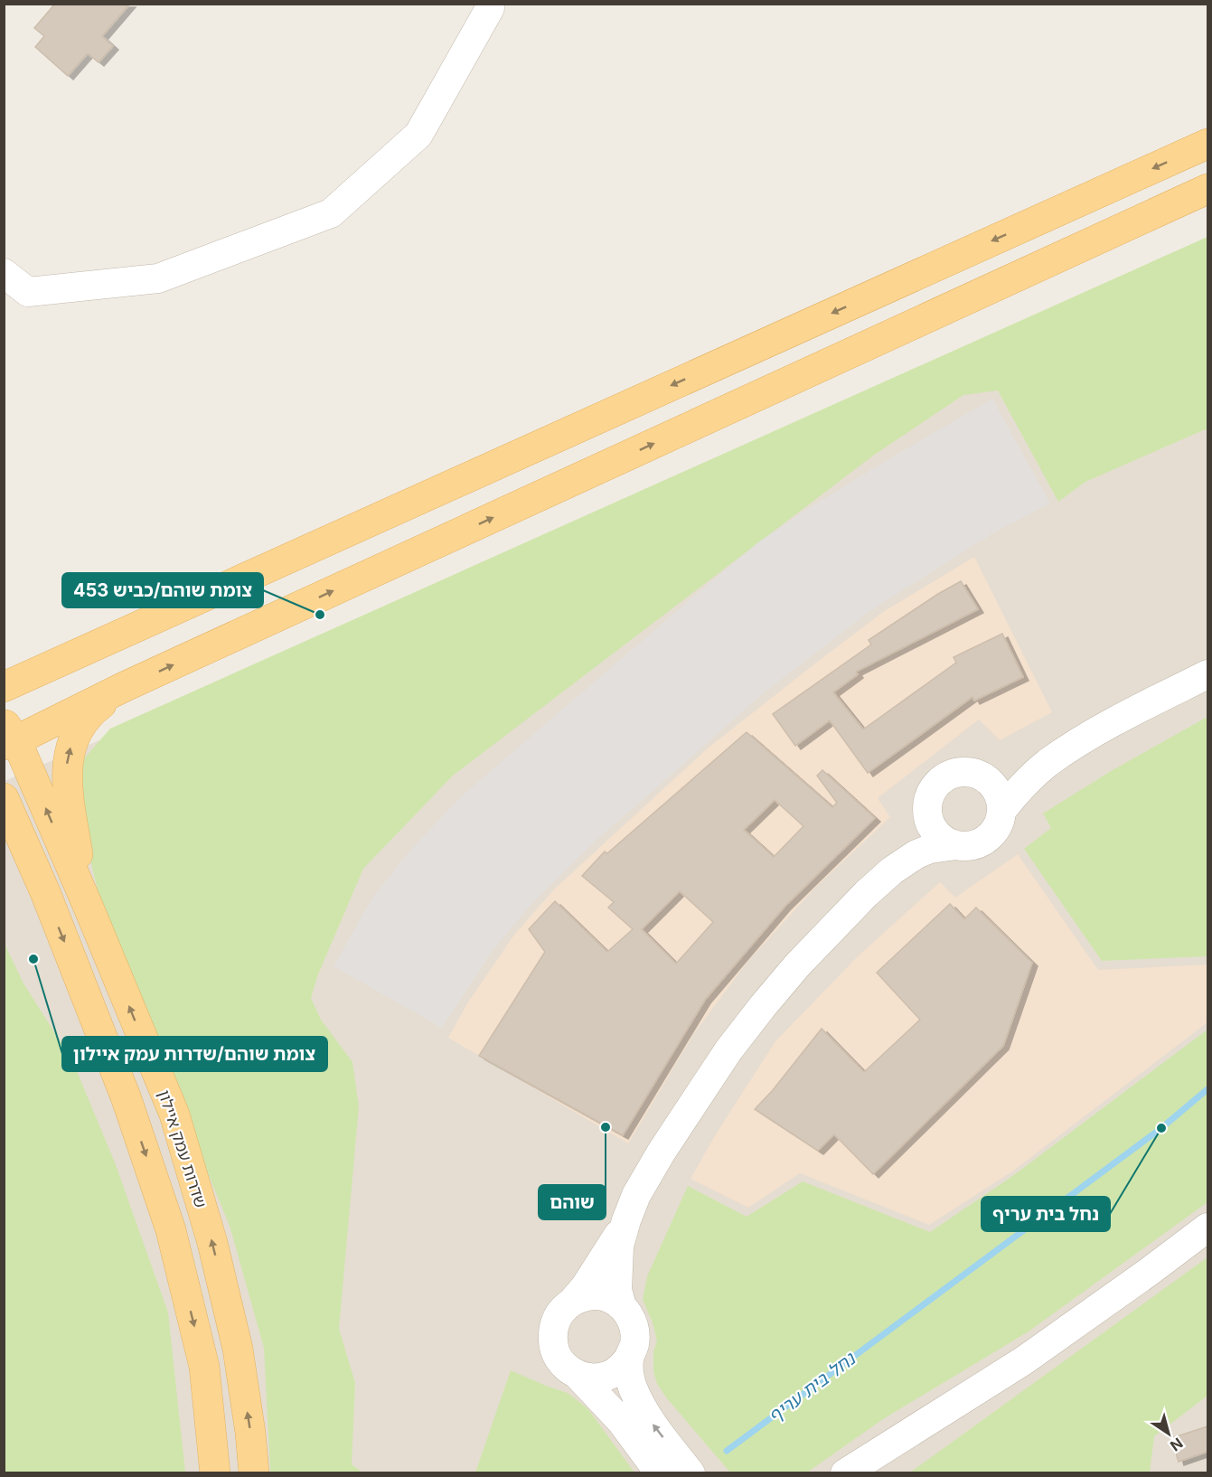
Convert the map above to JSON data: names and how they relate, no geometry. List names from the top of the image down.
{
  "streets": {
    "main road": ["שדרות עמק איילון"]
  },
  "water": ["נחל בית עריף"],
  "places": [
    "צומת שוהם/כביש 453",
    "צומת שוהם/שדרות עמק איילון",
    "שוהם",
    "נחל בית עריף"
  ],
  "north": "bottom right"
}
